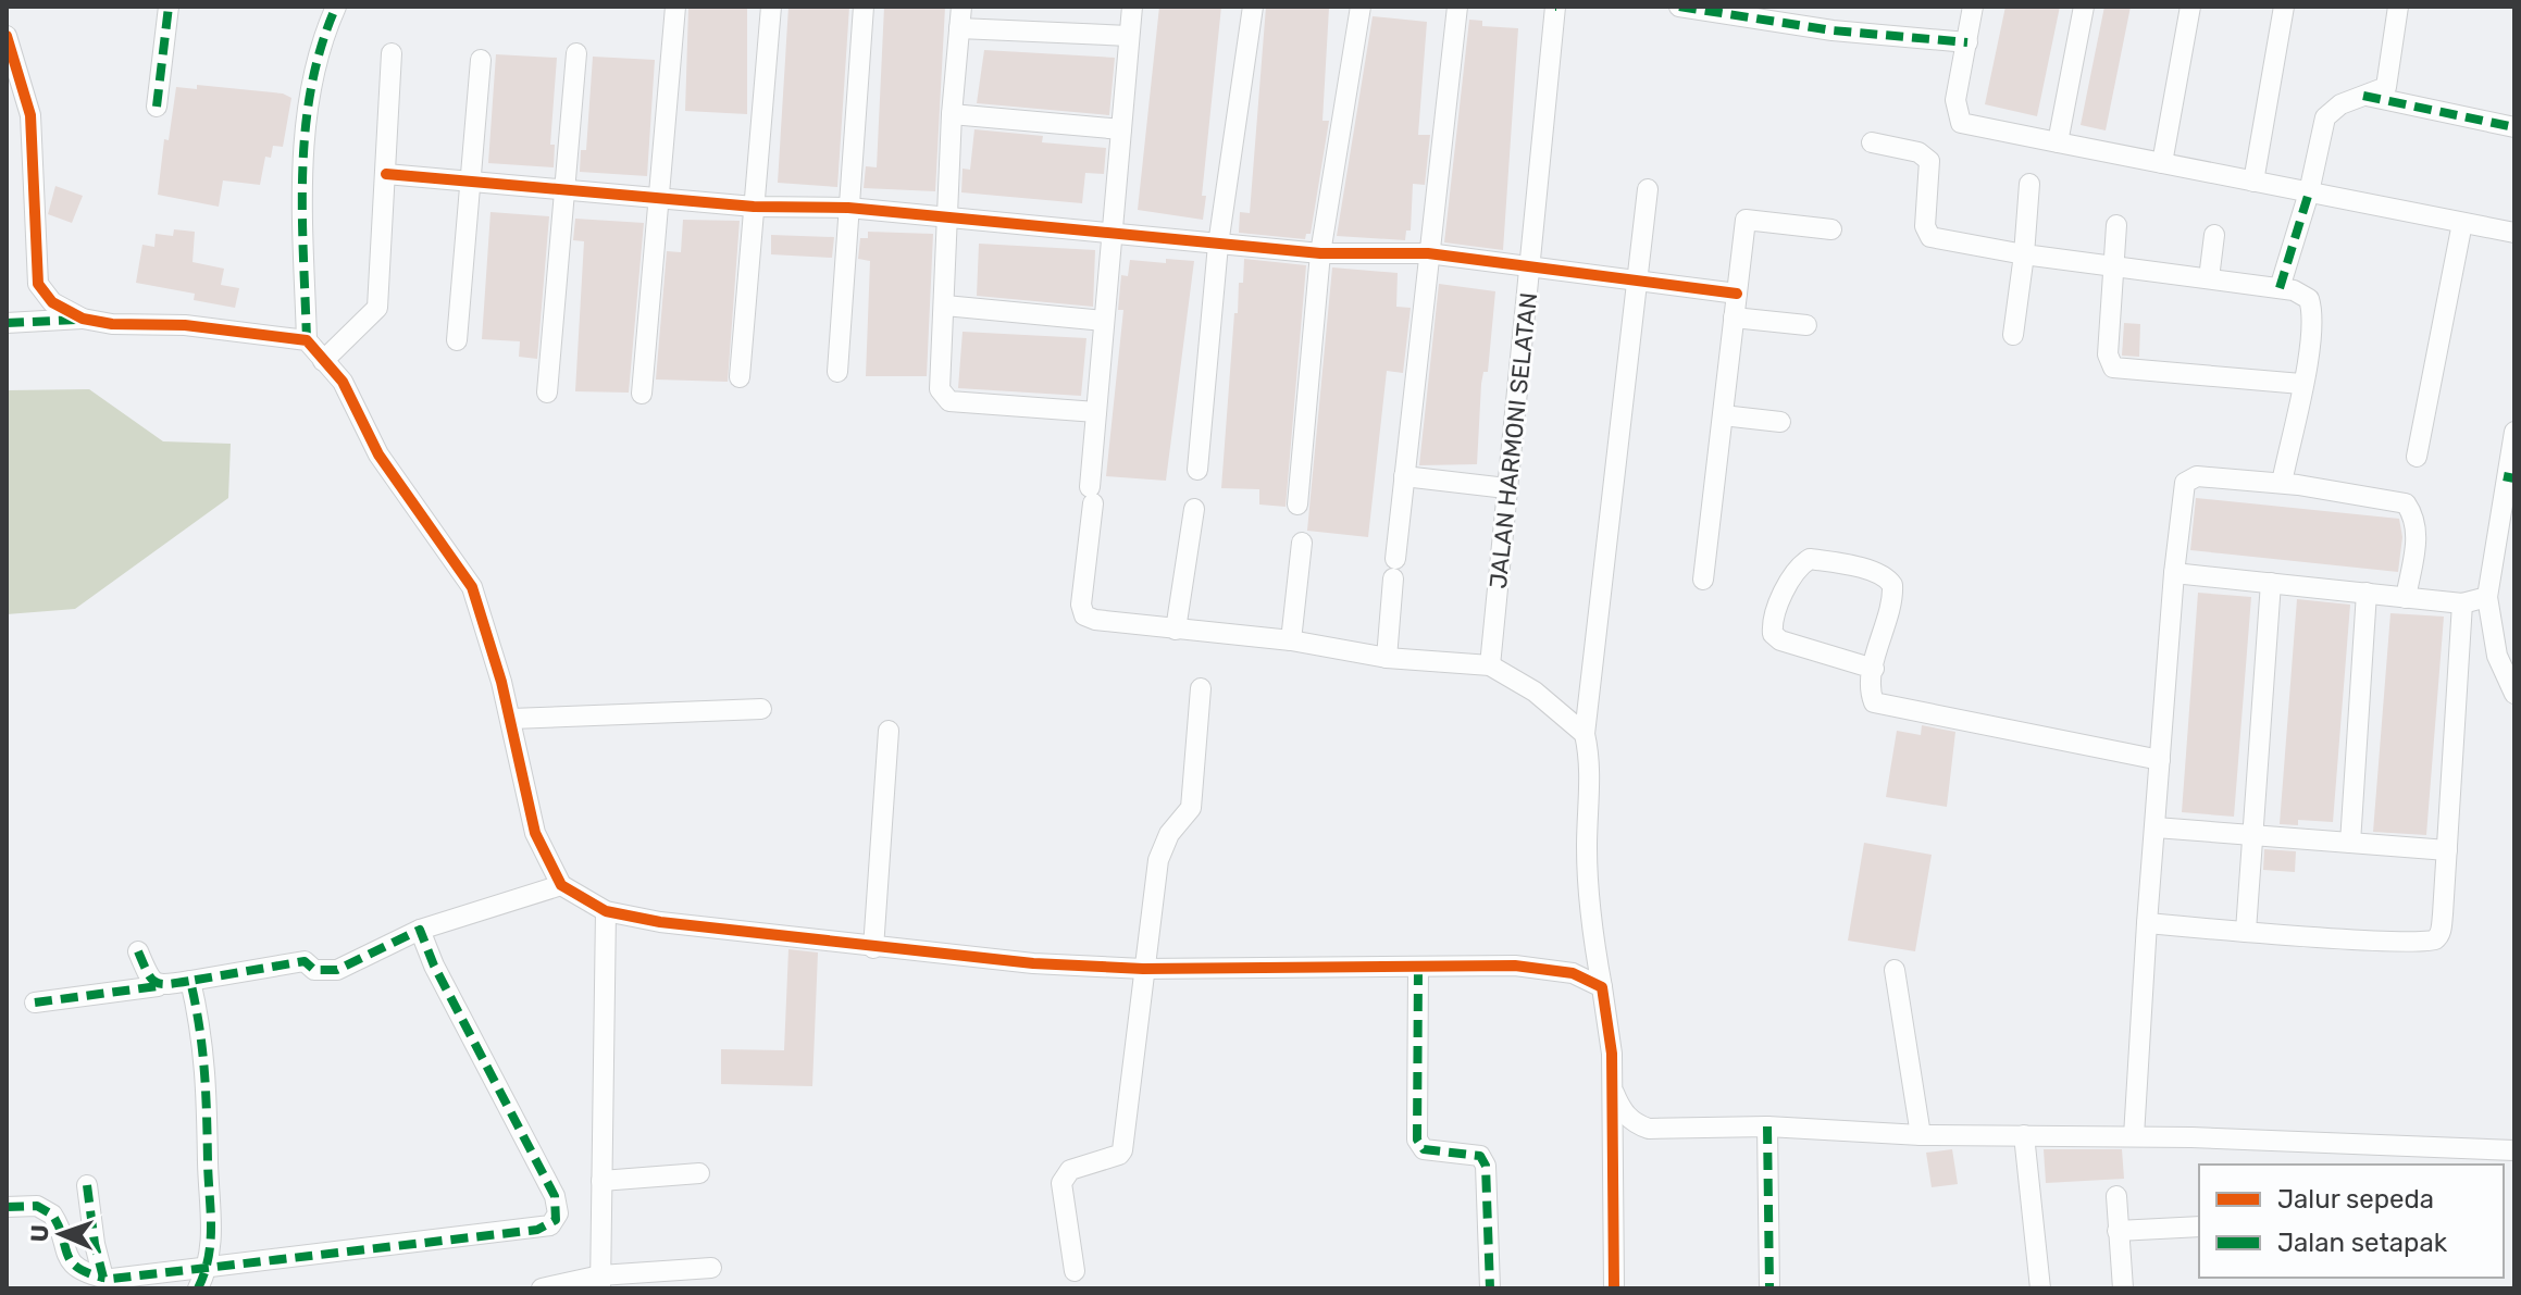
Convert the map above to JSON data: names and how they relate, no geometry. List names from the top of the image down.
{
  "streets": {
    "street": ["JALAN HARMONI SELATAN"]
  },
  "legend": ["Jalur sepeda", "Jalan setapak"],
  "north": "left"
}
